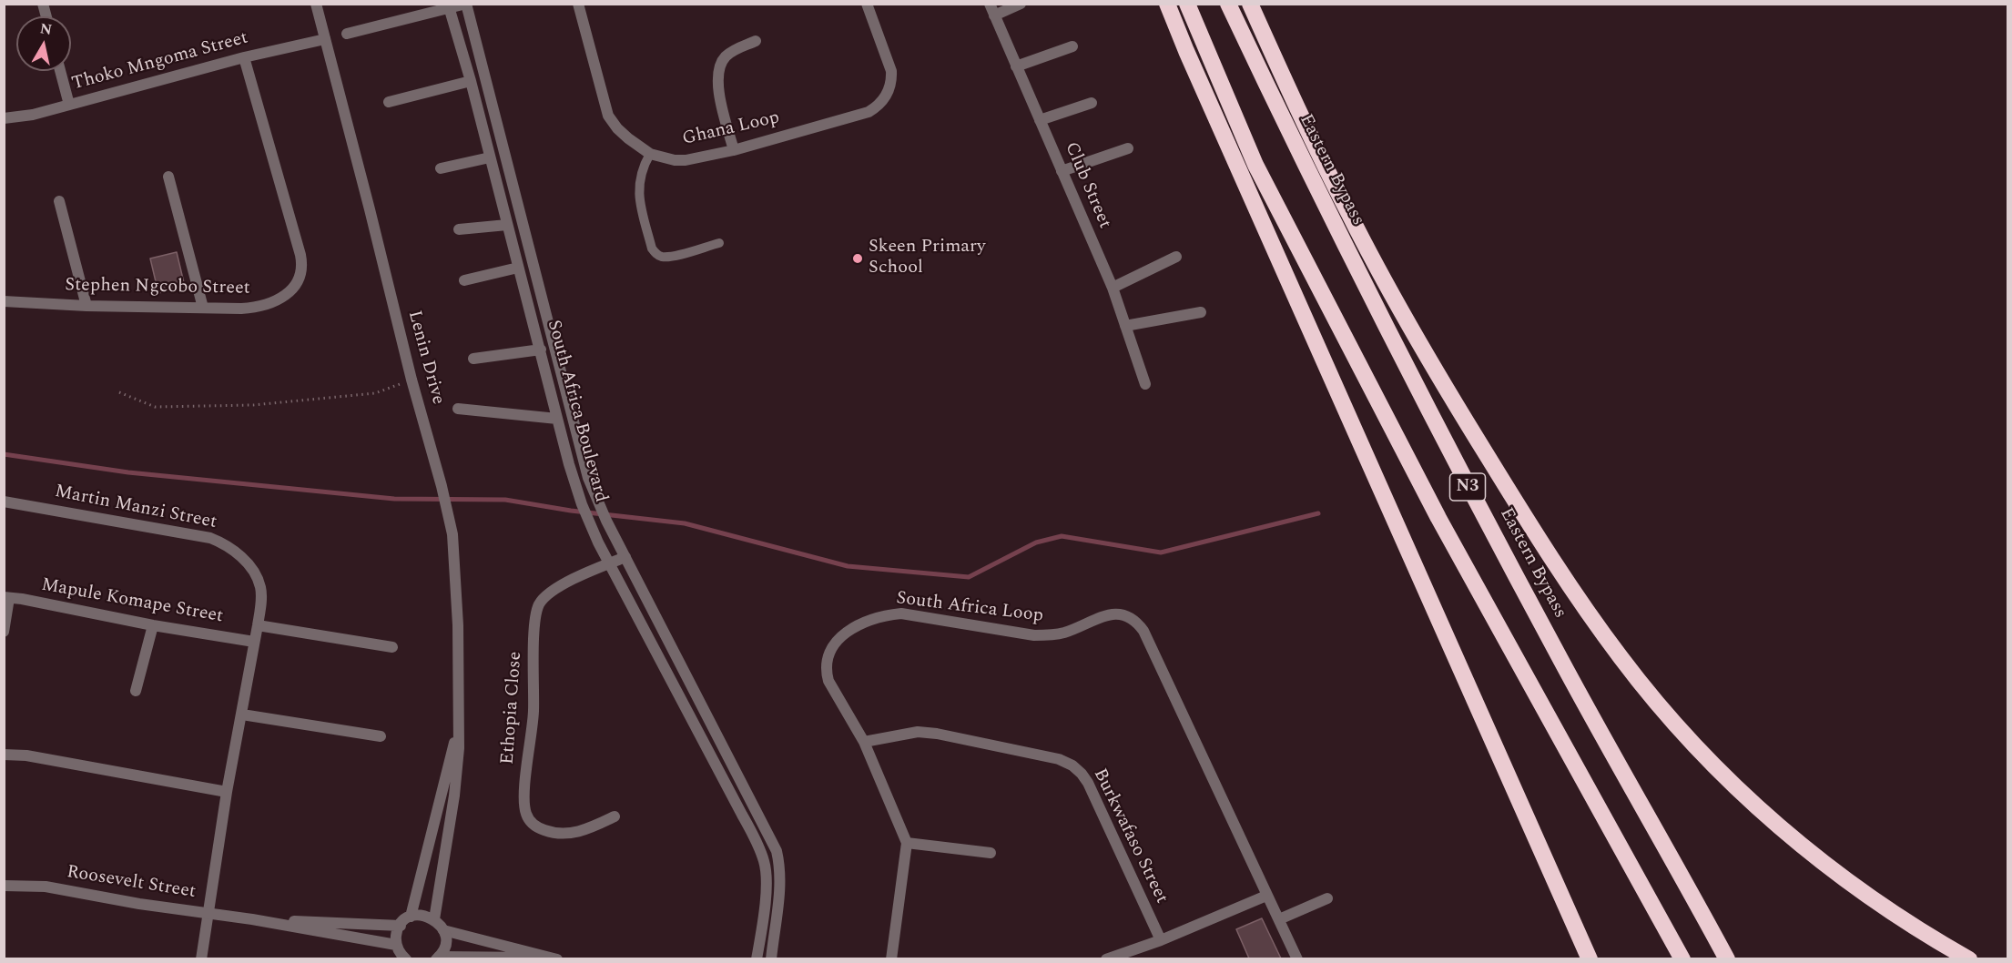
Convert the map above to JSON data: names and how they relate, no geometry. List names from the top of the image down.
{
  "streets": {
    "highway": ["Eastern Bypass", "N3"],
    "street": [
      "Thoko Mngoma Street",
      "Ghana Loop",
      "Club Street",
      "Stephen Ngcobo Street",
      "Lenin Drive",
      "South Africa Boulevard",
      "Martin Manzi Street",
      "Mapule Komape Street",
      "South Africa Loop",
      "Ethopia Close",
      "Burkwafaso Street",
      "Roosevelt Street"
    ]
  },
  "crossings": [
    ["Thoko Mngoma Street", "Stephen Ngcobo Street"],
    ["Thoko Mngoma Street", "Lenin Drive"],
    ["South Africa Boulevard", "Ethopia Close"],
    ["Martin Manzi Street", "Mapule Komape Street"],
    ["Martin Manzi Street", "Roosevelt Street"],
    ["South Africa Loop", "Burkwafaso Street"]
  ],
  "places": ["Skeen Primary School"],
  "north": "top"
}
